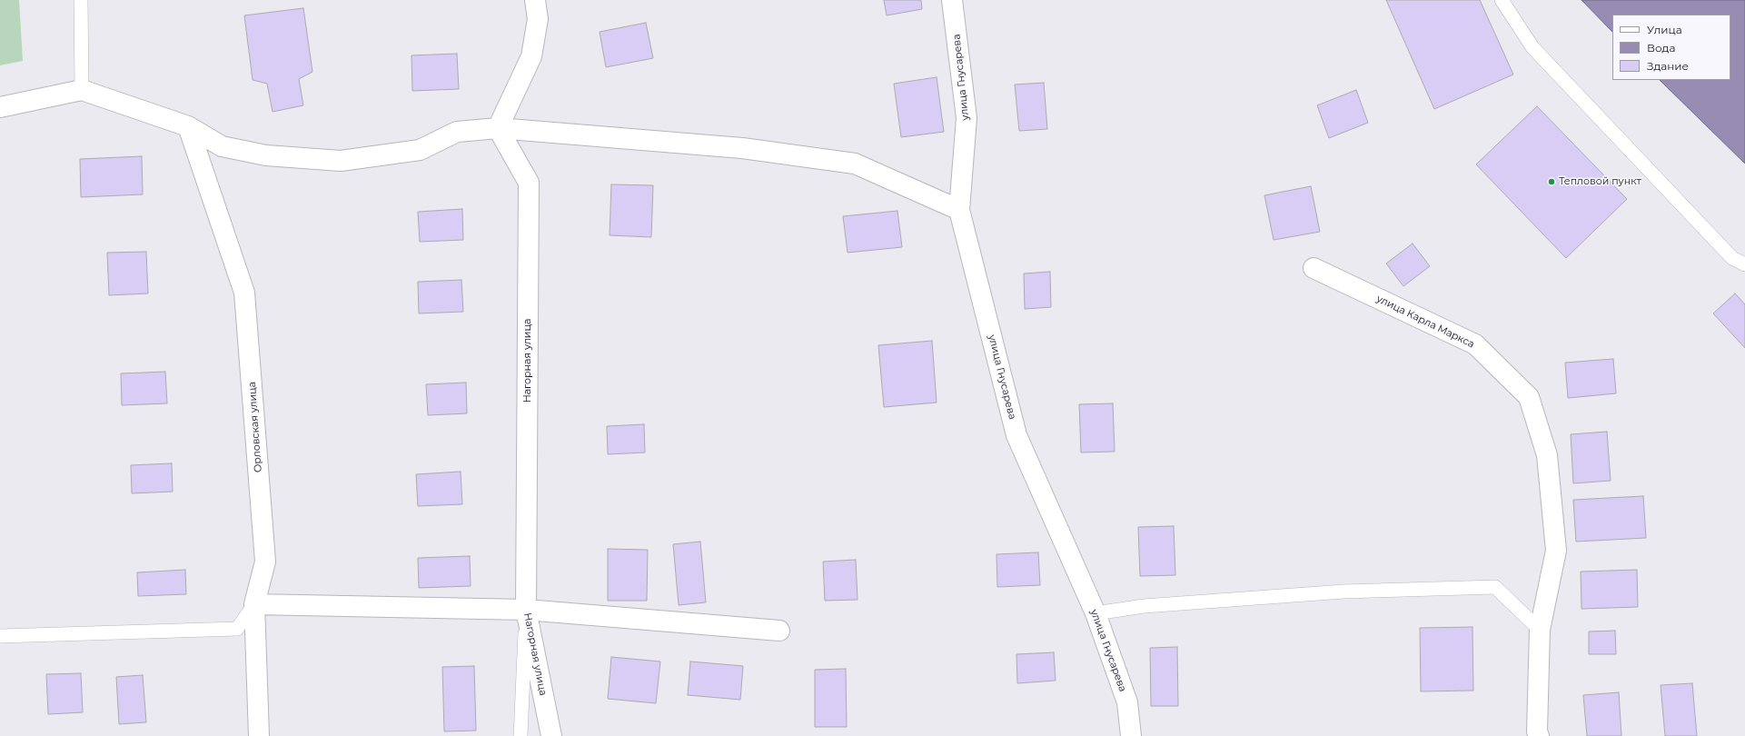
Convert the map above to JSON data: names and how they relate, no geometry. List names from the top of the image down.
{
  "streets": {
    "street": [
      "улица Гнусарева",
      "улица Карла Маркса",
      "Нагорная улица",
      "Орловская улица"
    ]
  },
  "places": ["Тепловой пункт"],
  "legend": ["Улица", "Вода", "Здание"]
}
